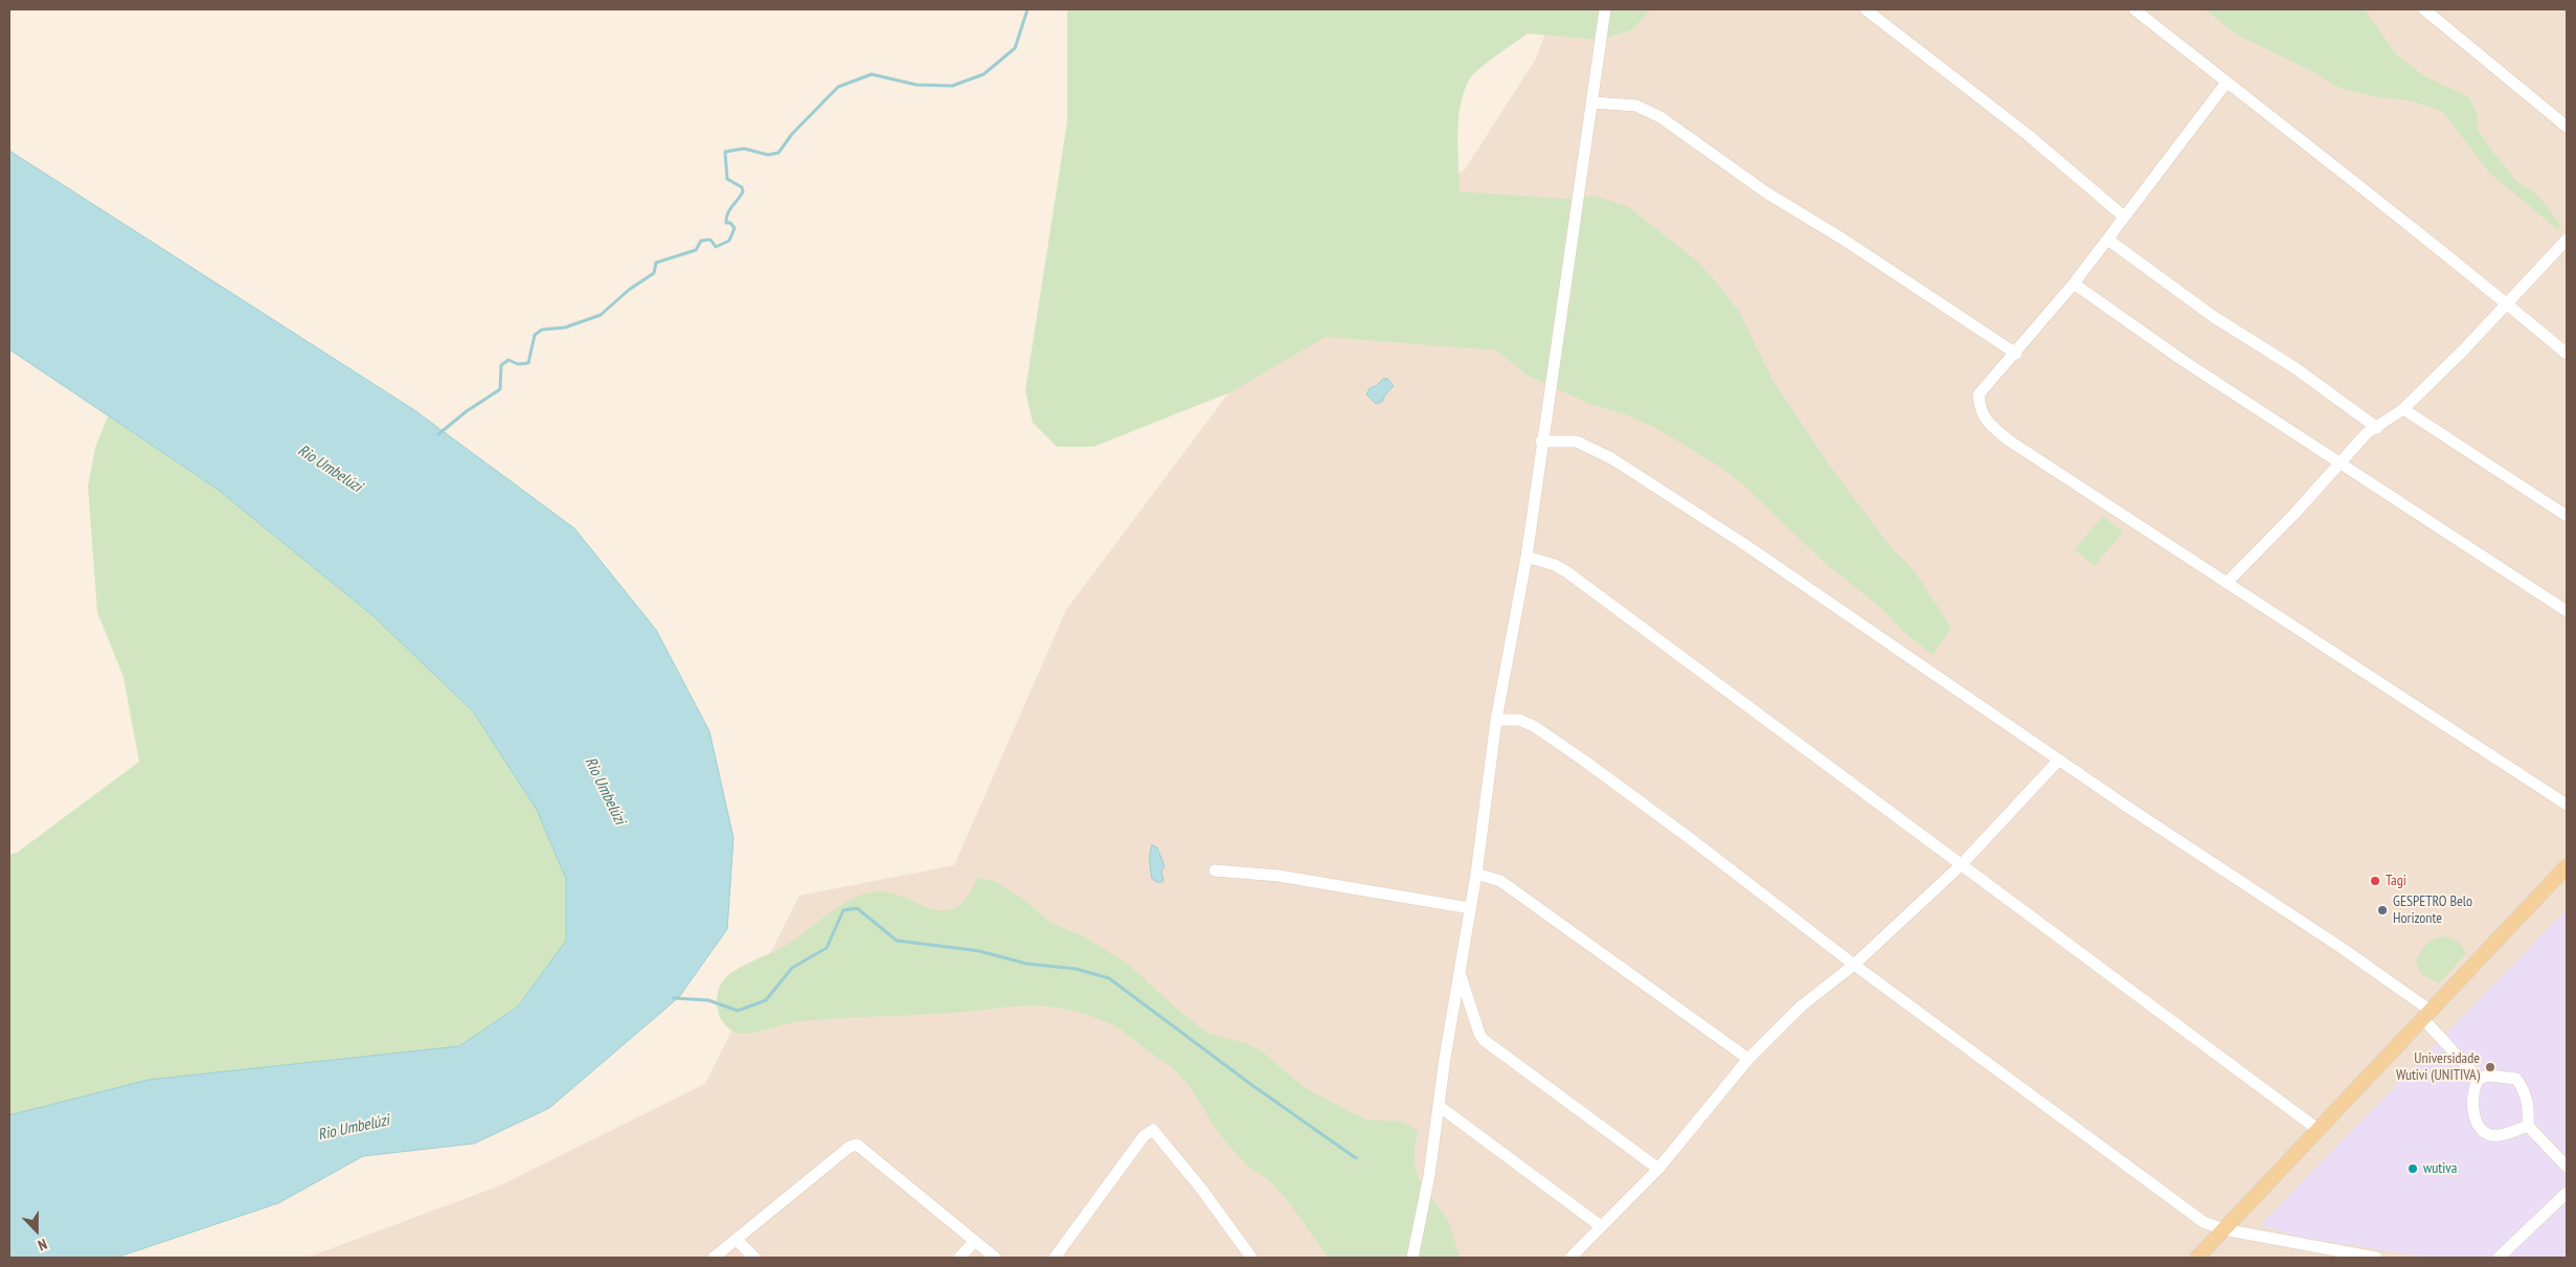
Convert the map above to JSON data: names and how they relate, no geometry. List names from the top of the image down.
{
  "water": ["Rio Umbelúzi"],
  "places": [
    "Tagi",
    "GESPETRO Belo Horizonte",
    "Universidade Wutivi (UNITIVA)",
    "wutiva"
  ],
  "north": "bottom"
}
